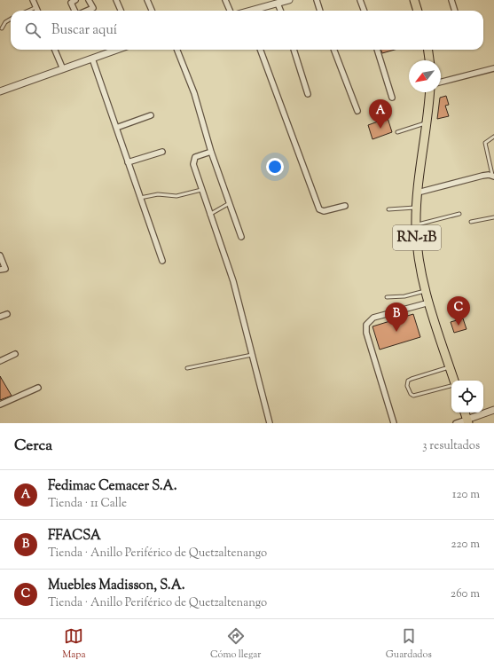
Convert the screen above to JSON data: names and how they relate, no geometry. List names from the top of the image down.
{
  "streets": {
    "highway": ["RN-1B"]
  },
  "north": "bottom left",
  "page": {
    "search": "Buscar aquí",
    "pins": ["A", "C", "B"],
    "heading": ["Cerca", "3 resultados"],
    "list": [
      {
        "mark": "A",
        "name": "Fedimac Cemacer S.A.",
        "note": "Tienda · 11 Calle",
        "value": "120 m"
      },
      {
        "mark": "B",
        "name": "FFACSA",
        "note": "Tienda · Anillo Periférico de Quetzaltenango",
        "value": "220 m"
      },
      {
        "mark": "C",
        "name": "Muebles Madisson, S.A.",
        "note": "Tienda · Anillo Periférico de Quetzaltenango",
        "value": "260 m"
      }
    ],
    "nav": ["Mapa", "Cómo llegar", "Guardados"]
  }
}
